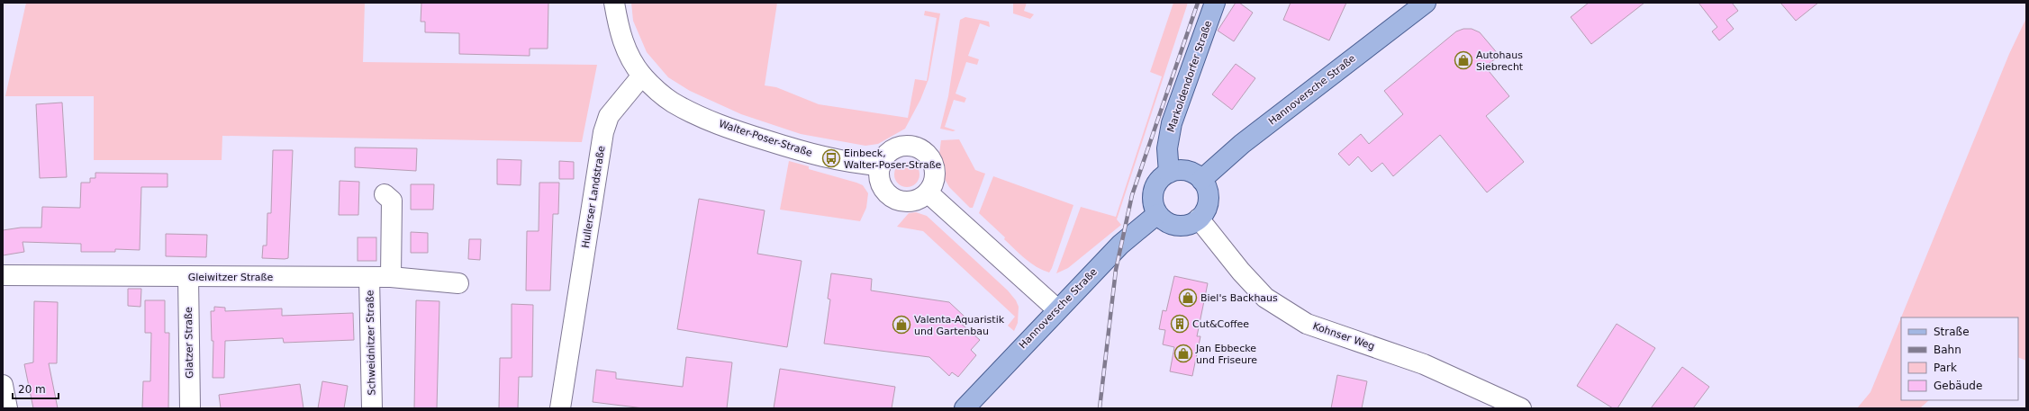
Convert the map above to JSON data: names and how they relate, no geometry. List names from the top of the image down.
{
  "streets": {
    "main road": ["Markoldendorfer Straße", "Hannoversche Straße"],
    "street": [
      "Walter-Poser-Straße",
      "Hullerser Landstraße",
      "Gleiwitzer Straße",
      "Kohnser Weg",
      "Glatzer Straße",
      "Schweidnitzer Straße"
    ]
  },
  "crossings": [
    ["Markoldendorfer Straße", "Hannoversche Straße"],
    ["Markoldendorfer Straße", "Kohnser Weg"],
    ["Hannoversche Straße", "Kohnser Weg"],
    ["Walter-Poser-Straße", "Hullerser Landstraße"],
    ["Gleiwitzer Straße", "Glatzer Straße"],
    ["Gleiwitzer Straße", "Schweidnitzer Straße"]
  ],
  "places": {
    "shop": [
      "Autohaus Siebrecht",
      "Biel's Backhaus",
      "Valenta-Aquaristik und Gartenbau",
      "Jan Ebbecke und Friseure"
    ],
    "bus stop": ["Einbeck, Walter-Poser-Straße"],
    "building": ["Cut&Coffee"]
  },
  "legend": [
    "Straße",
    "Bahn",
    "Park",
    "Gebäude"
  ],
  "scale_bar": "20 m"
}
